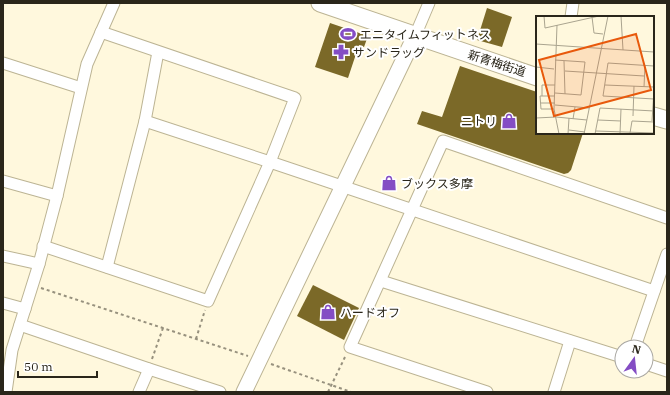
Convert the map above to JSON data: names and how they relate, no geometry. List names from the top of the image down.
{
  "streets": {
    "main road": ["新青梅街道"]
  },
  "places": {
    "sports": ["エニタイムフィットネス"],
    "pharmacy": ["サンドラッグ"],
    "shop": ["ニトリ", "ブックス多摩", "ハードオフ"]
  },
  "scale_bar": "50 m",
  "north": "top"
}
